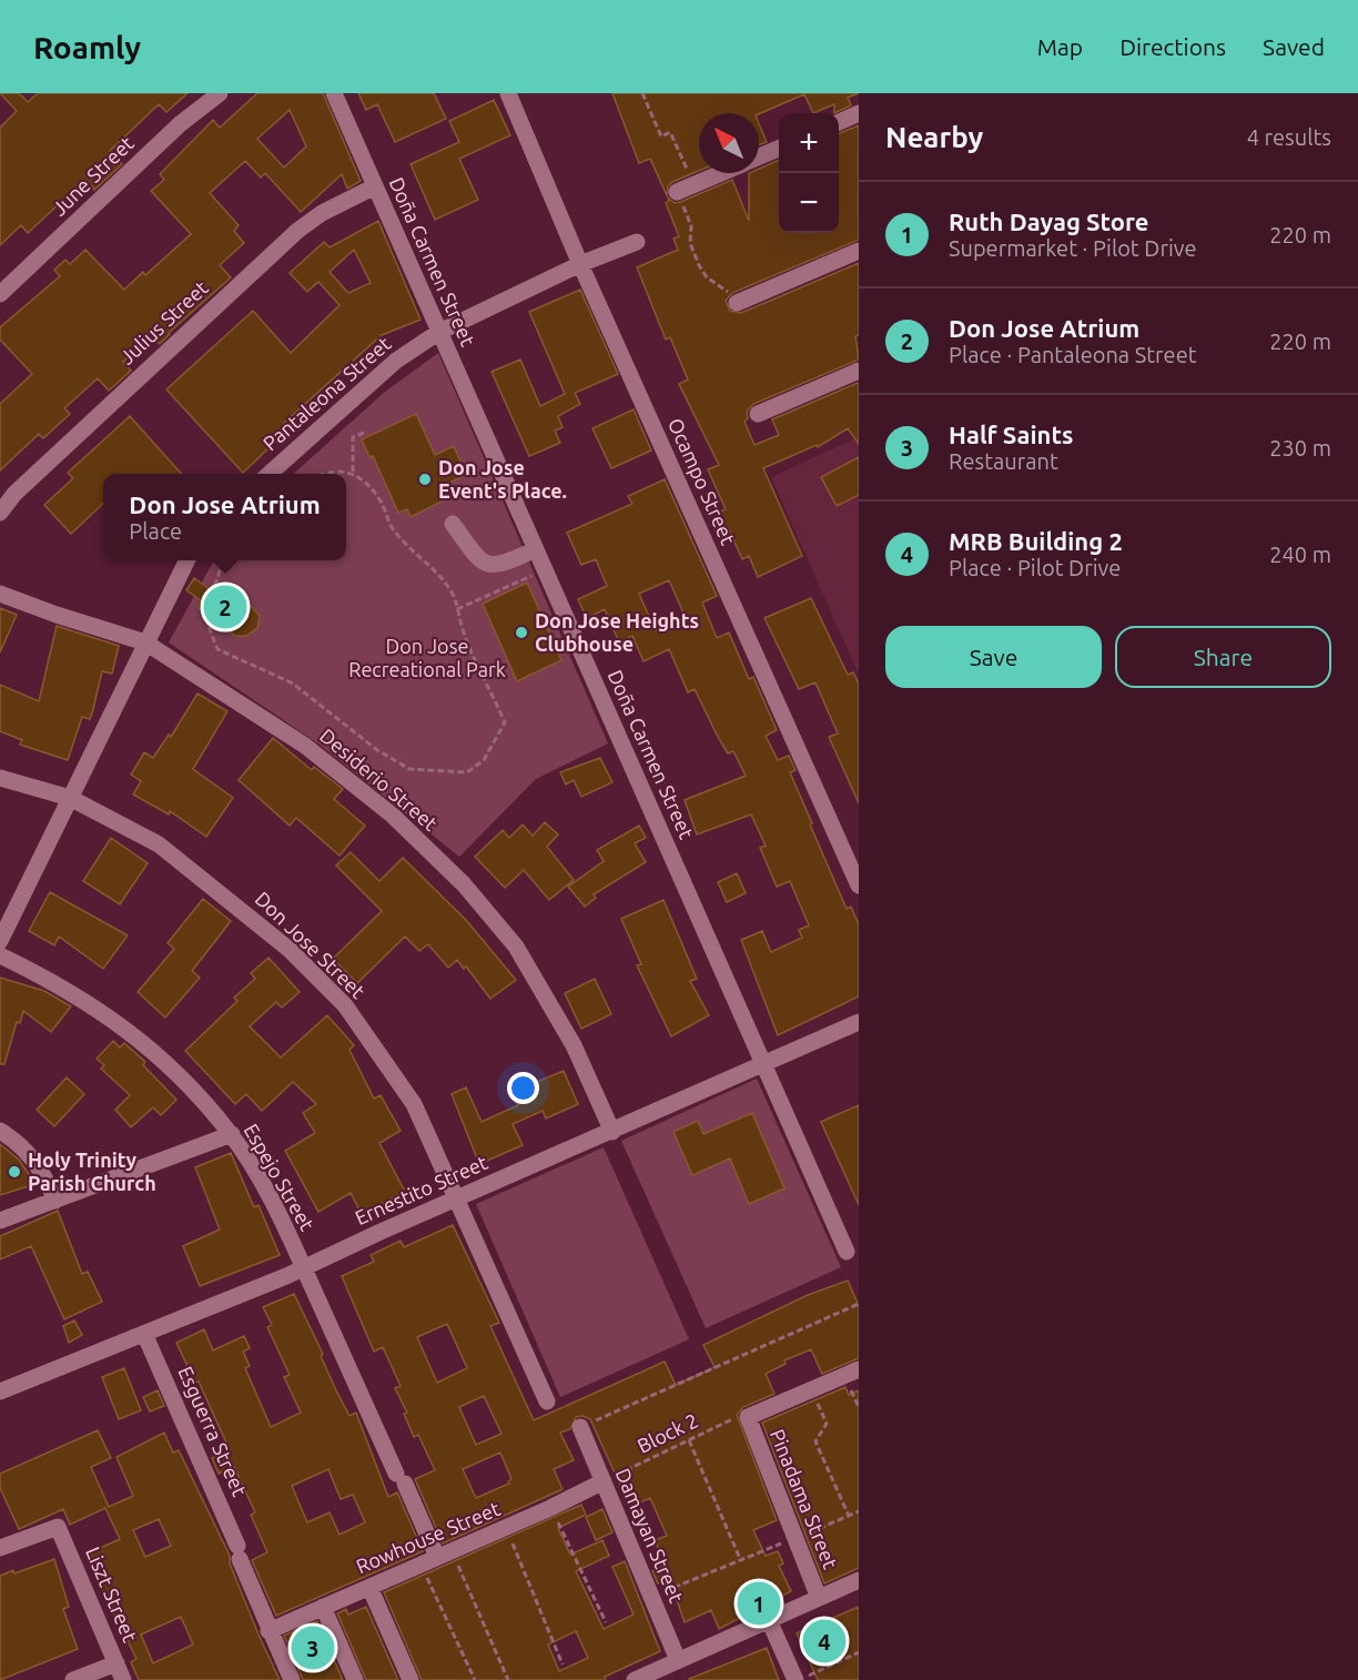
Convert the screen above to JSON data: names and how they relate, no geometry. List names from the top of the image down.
{
  "streets": {
    "street": [
      "June Street",
      "Doña Carmen Street",
      "Julius Street",
      "Pantaleona Street",
      "Ocampo Street",
      "Desiderio Street",
      "Don Jose Street",
      "Espejo Street",
      "Ernestito Street",
      "Esguerra Street",
      "Pinadama Street",
      "Damayan Street",
      "Rowhouse Street",
      "Liszt Street"
    ],
    "path": ["Block 2"]
  },
  "crossings": [
    ["Doña Carmen Street", "Julius Street"],
    ["Doña Carmen Street", "Pantaleona Street"],
    ["Doña Carmen Street", "Ernestito Street"],
    ["Pantaleona Street", "Ocampo Street"],
    ["Desiderio Street", "Ernestito Street"],
    ["Don Jose Street", "Ernestito Street"],
    ["Espejo Street", "Ernestito Street"],
    ["Espejo Street", "Rowhouse Street"],
    ["Ernestito Street", "Esguerra Street"],
    ["Esguerra Street", "Rowhouse Street"],
    ["Block 2", "Pinadama Street"],
    ["Block 2", "Damayan Street"],
    ["Block 2", "Rowhouse Street"],
    ["Damayan Street", "Rowhouse Street"]
  ],
  "parks": ["Don Jose Recreational Park"],
  "places": ["Don Jose Event's Place.", "Don Jose Heights Clubhouse", "Holy Trinity Parish Church"],
  "north": "top left",
  "page": {
    "header": "Roamly",
    "nav": ["Map", "Directions", "Saved"],
    "heading": ["Nearby", "4 results"],
    "map_buttons": ["+", "−"],
    "list": [
      {
        "mark": "1",
        "name": "Ruth Dayag Store",
        "note": "Supermarket · Pilot Drive",
        "value": "220 m"
      },
      {
        "mark": "2",
        "name": "Don Jose Atrium",
        "note": "Place · Pantaleona Street",
        "value": "220 m"
      },
      {
        "mark": "3",
        "name": "Half Saints",
        "note": "Restaurant",
        "value": "230 m"
      },
      {
        "mark": "4",
        "name": "MRB Building 2",
        "note": "Place · Pilot Drive",
        "value": "240 m"
      }
    ],
    "popup": ["Don Jose Atrium", "Place"],
    "pins": [
      "2",
      "1",
      "4",
      "3"
    ],
    "buttons": ["Save", "Share"]
  }
}
